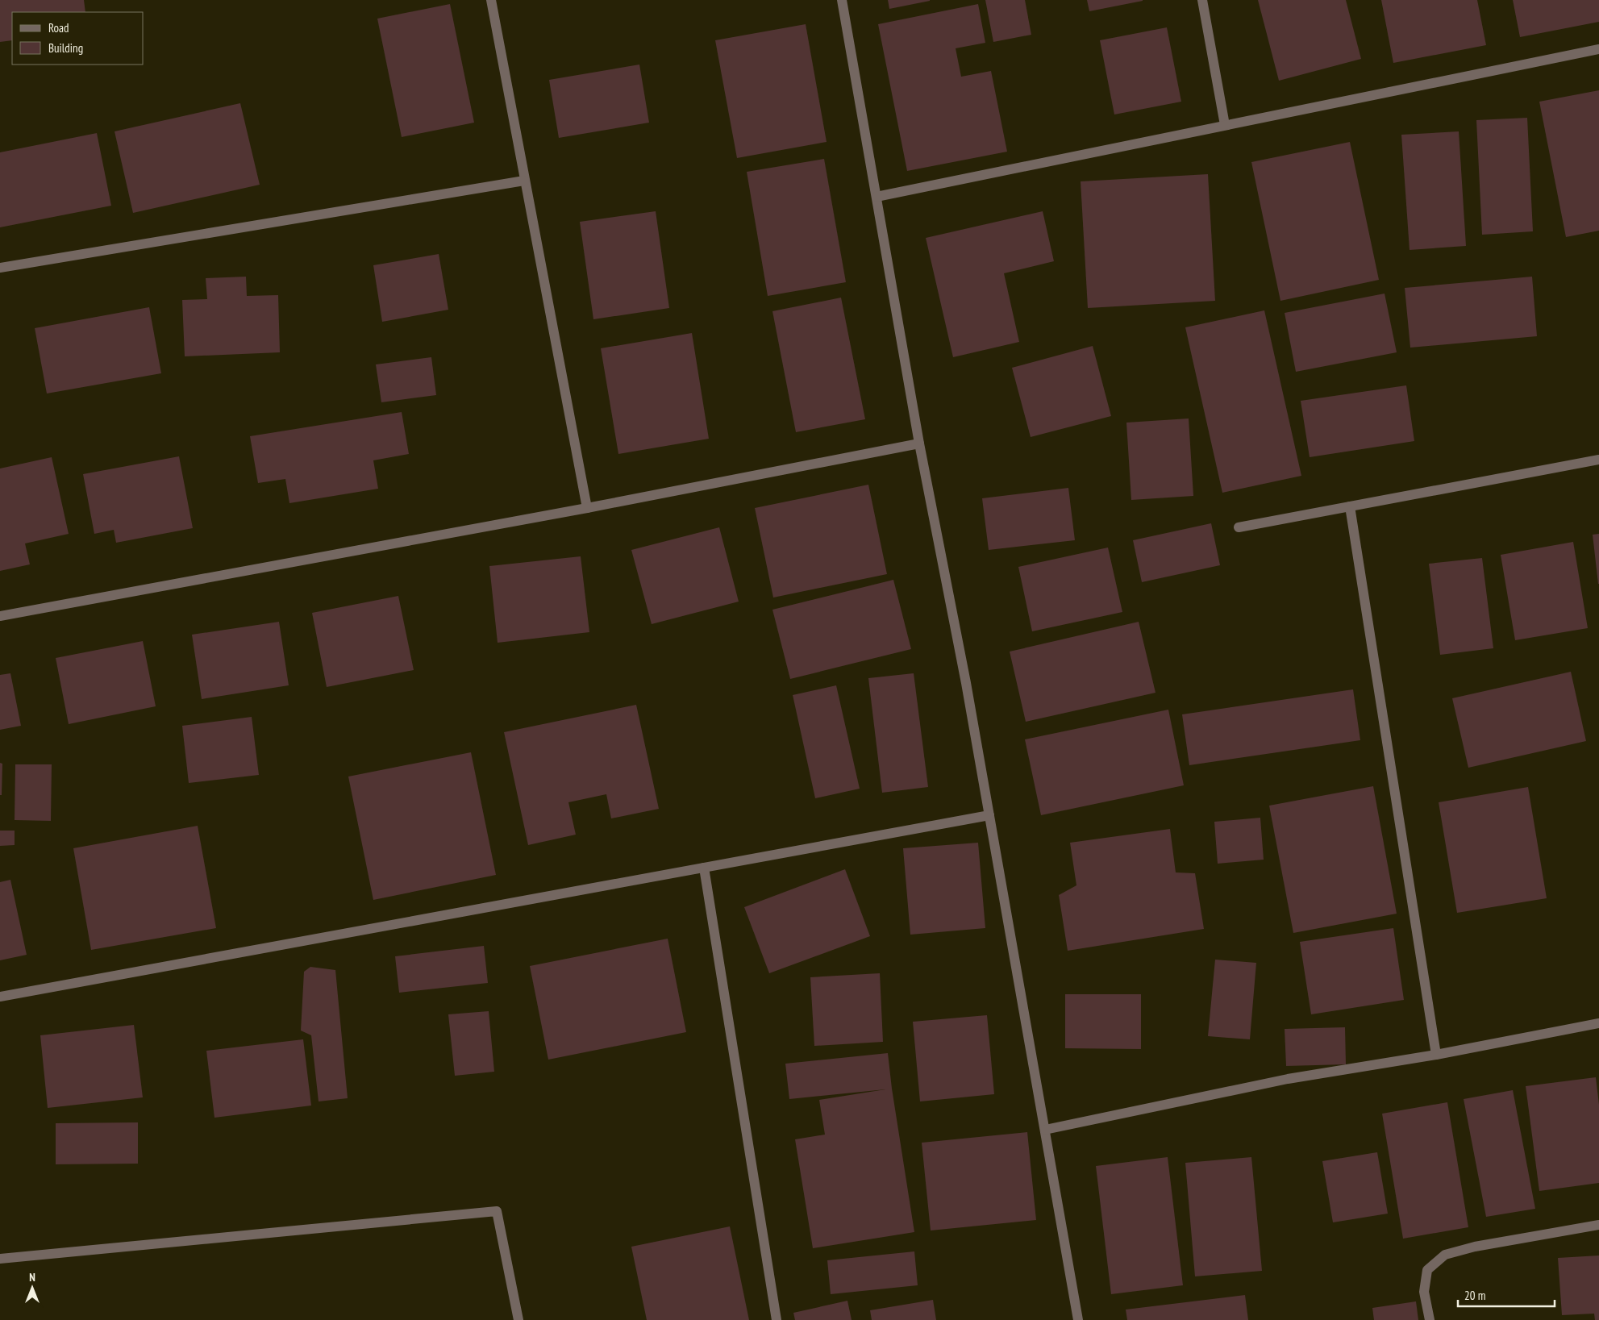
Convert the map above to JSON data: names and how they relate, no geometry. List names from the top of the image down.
{
  "legend": ["Road", "Building"],
  "scale_bar": "20 m",
  "north": "top"
}
